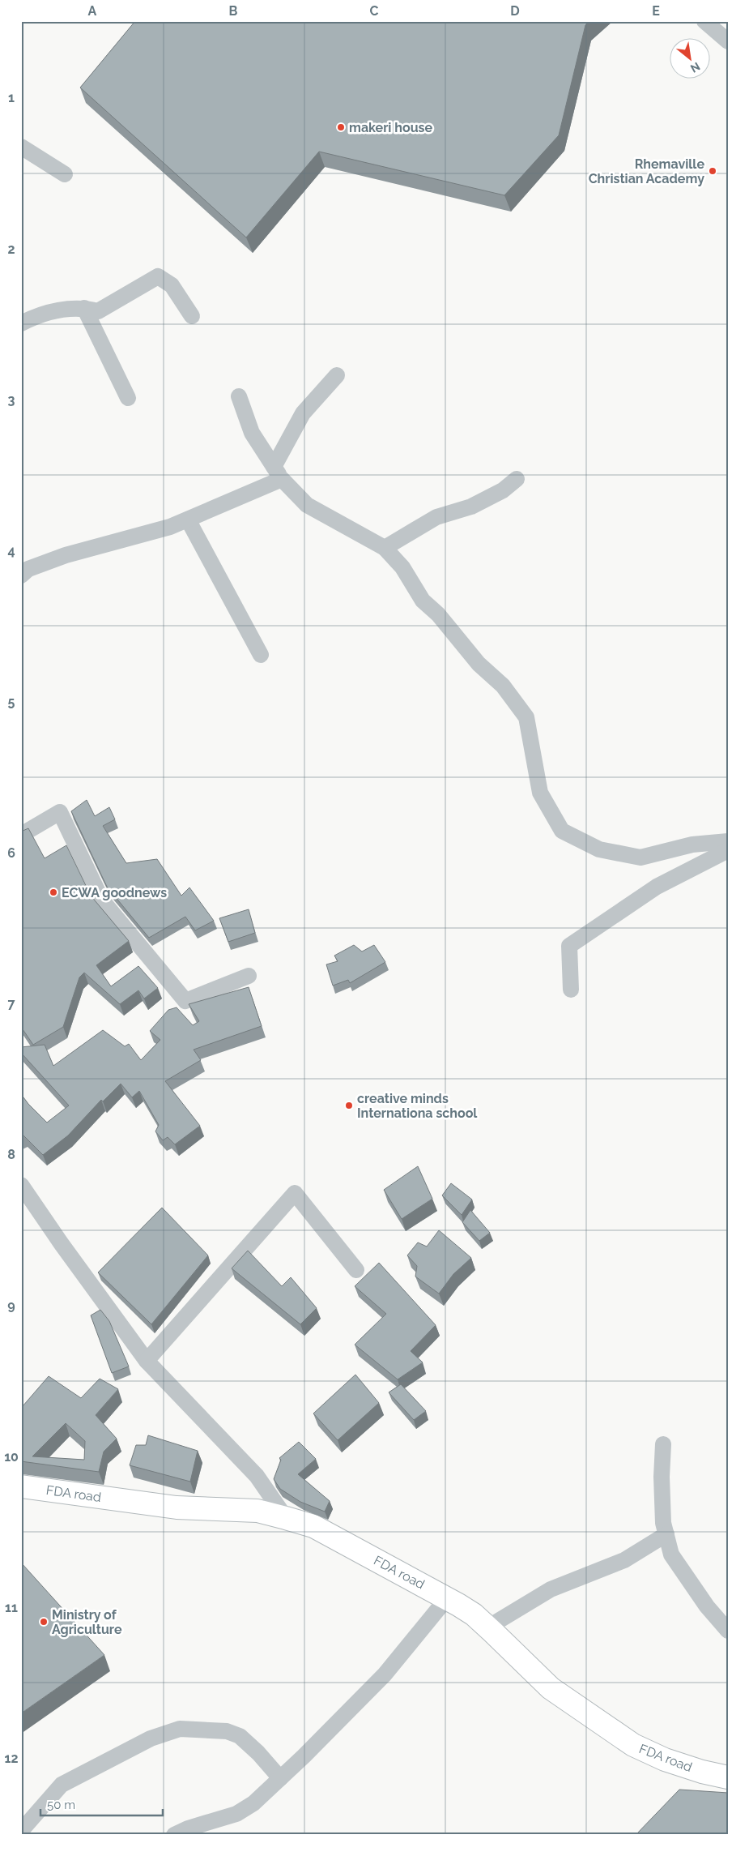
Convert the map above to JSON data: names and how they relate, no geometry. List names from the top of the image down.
{
  "streets": {
    "street": ["FDA road"]
  },
  "places": [
    "makeri house",
    "Rhemaville Christian Academy",
    "ECWA goodnews",
    "creative minds Internationa school",
    "Ministry of Agriculture"
  ],
  "scale_bar": "50 m",
  "north": "bottom right",
  "grid": {
    "columns": [
      "A",
      "B",
      "C",
      "D",
      "E"
    ],
    "rows": [
      "1",
      "2",
      "3",
      "4",
      "5",
      "6",
      "7",
      "8",
      "9",
      "10",
      "11",
      "12"
    ]
  }
}
